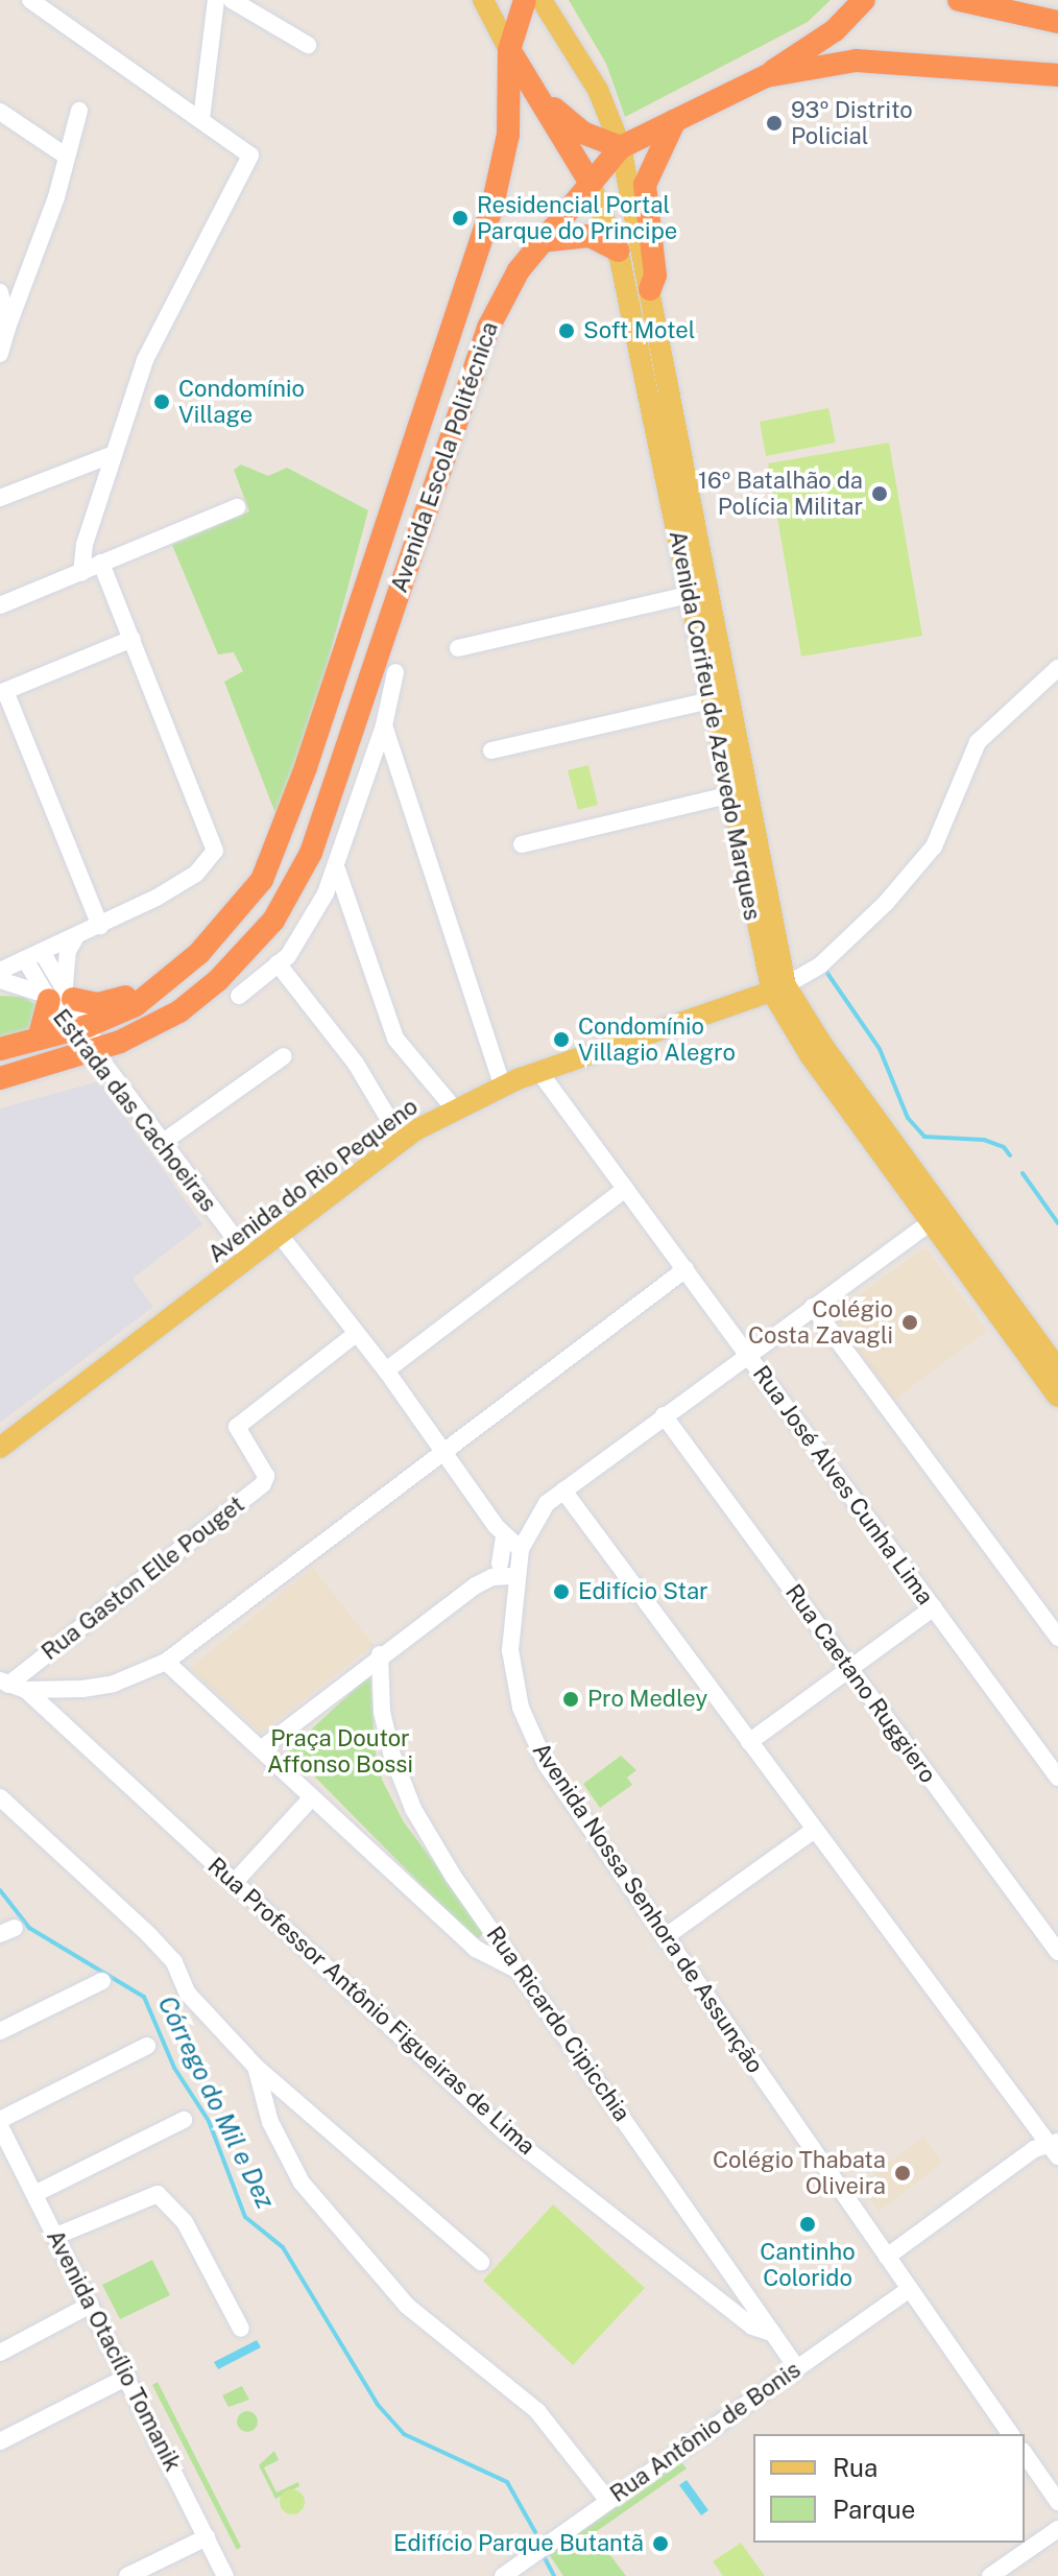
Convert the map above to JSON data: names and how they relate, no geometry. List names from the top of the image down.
{
  "streets": {
    "highway": ["Avenida Escola Politécnica", "Avenida Corifeu de Azevedo Marques"],
    "main road": ["Avenida do Rio Pequeno"],
    "street": [
      "Estrada das Cachoeiras",
      "Rua José Alves Cunha Lima",
      "Rua Gaston Elle Pouget",
      "Rua Caetano Ruggiero",
      "Avenida Nossa Senhora de Assunção",
      "Rua Professor Antônio Figueiras de Lima",
      "Rua Ricardo Cipicchia",
      "Avenida Otacílio Tomanik",
      "Rua Antônio de Bonis"
    ]
  },
  "crossings": [
    ["Avenida Escola Politécnica", "Avenida Corifeu de Azevedo Marques"],
    ["Avenida Escola Politécnica", "Estrada das Cachoeiras"],
    ["Avenida Corifeu de Azevedo Marques", "Avenida do Rio Pequeno"],
    ["Avenida Corifeu de Azevedo Marques", "Avenida Nossa Senhora de Assunção"],
    ["Estrada das Cachoeiras", "Avenida do Rio Pequeno"],
    ["Avenida do Rio Pequeno", "Rua José Alves Cunha Lima"],
    ["Rua José Alves Cunha Lima", "Avenida Nossa Senhora de Assunção"],
    ["Rua Caetano Ruggiero", "Avenida Nossa Senhora de Assunção"],
    ["Avenida Nossa Senhora de Assunção", "Rua Antônio de Bonis"],
    ["Rua Professor Antônio Figueiras de Lima", "Rua Ricardo Cipicchia"],
    ["Rua Ricardo Cipicchia", "Rua Antônio de Bonis"]
  ],
  "water": ["Córrego do Mil e Dez"],
  "parks": ["Praça Doutor Affonso Bossi"],
  "places": [
    "93º Distrito Policial",
    "Residencial Portal Parque do Principe",
    "Soft Motel",
    "Condomínio Village",
    "16º Batalhão da Polícia Militar",
    "Condomínio Villagio Alegro",
    "Colégio Costa Zavagli",
    "Edifício Star",
    "Pro Medley",
    "Colégio Thabata Oliveira",
    "Cantinho Colorido",
    "Edifício Parque Butantã"
  ],
  "legend": ["Rua", "Parque"]
}
